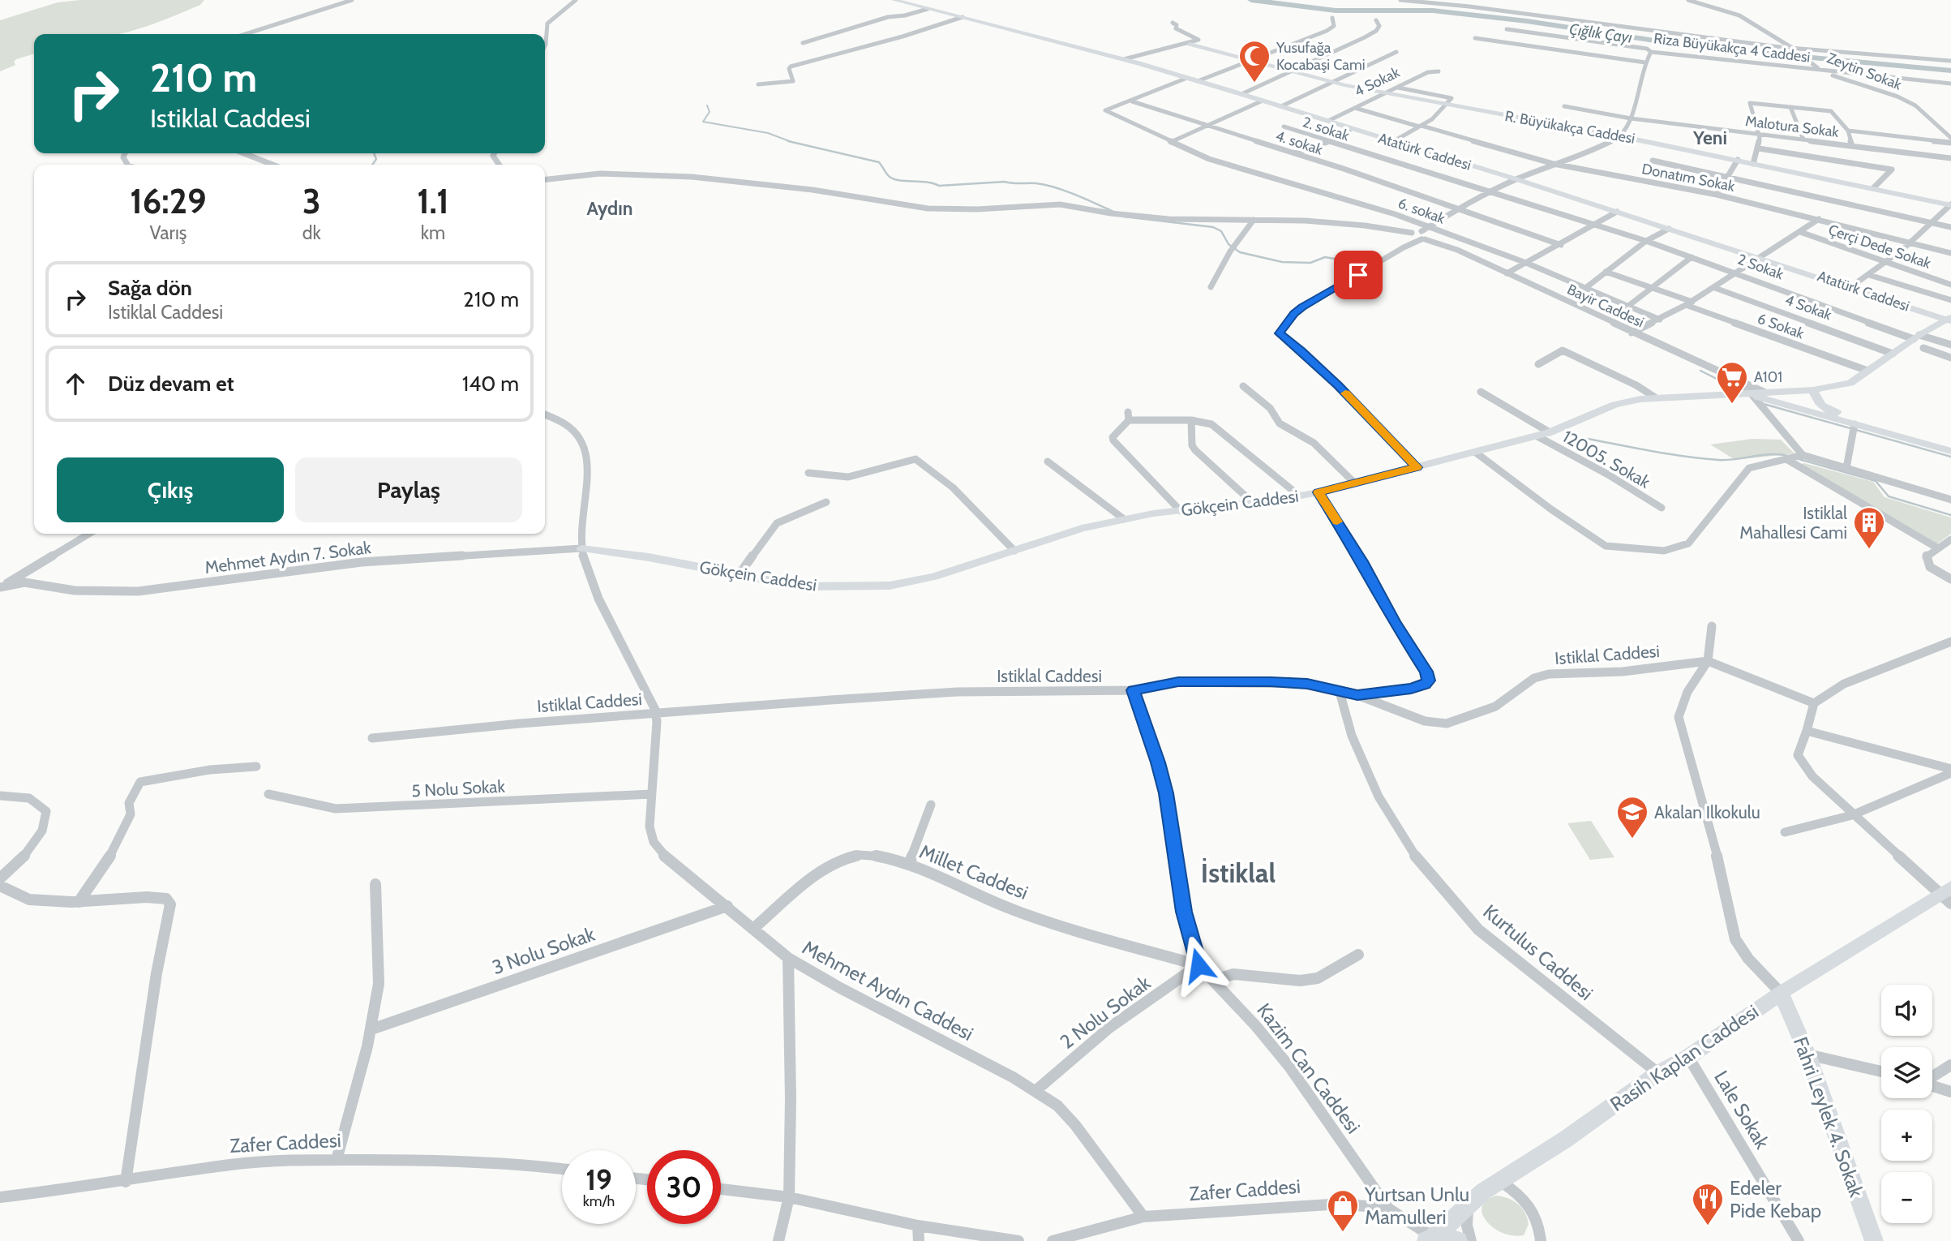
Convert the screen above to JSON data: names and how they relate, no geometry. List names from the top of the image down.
{
  "streets": {
    "street": [
      "Riza Büyükakça 4 Caddesi",
      "Zeytin Sokak",
      "4 Sokak",
      "Malotura Sokak",
      "R. Büyükakça Caddesi",
      "2. sokak",
      "4. sokak",
      "Atatürk Caddesi",
      "Donatım Sokak",
      "6. sokak",
      "Çerçi Dede Sokak",
      "2 Sokak",
      "Bayir Caddesi",
      "6 Sokak",
      "12005. Sokak",
      "Gökçein Caddesi",
      "Mehmet Aydın 7. Sokak",
      "Istiklal Caddesi",
      "5 Nolu Sokak",
      "Millet Caddesi",
      "3 Nolu Sokak",
      "Kurtulus Caddesi",
      "Mehmet Aydın Caddesi",
      "2 Nolu Sokak",
      "Rasih Kaplan Caddesi",
      "Kazim Can Caddesi",
      "Lale Sokak",
      "Fahri Leylek 4. Sokak",
      "Zafer Caddesi"
    ]
  },
  "crossings": [
    ["Riza Büyükakça 4 Caddesi", "Zeytin Sokak"],
    ["4 Sokak", "R. Büyükakça Caddesi"],
    ["4 Sokak", "Atatürk Caddesi"],
    ["4 Sokak", "Donatım Sokak"],
    ["4 Sokak", "Gökçein Caddesi"],
    ["2. sokak", "2 Sokak"],
    ["4. sokak", "6. sokak"],
    ["Atatürk Caddesi", "Gökçein Caddesi"],
    ["2 Sokak", "Gökçein Caddesi"],
    ["Bayir Caddesi", "Gökçein Caddesi"],
    ["6 Sokak", "Gökçein Caddesi"],
    ["12005. Sokak", "Gökçein Caddesi"],
    ["Gökçein Caddesi", "Mehmet Aydın 7. Sokak"],
    ["Gökçein Caddesi", "Mehmet Aydın Caddesi"],
    ["Mehmet Aydın 7. Sokak", "Mehmet Aydın Caddesi"],
    ["Istiklal Caddesi", "Kurtulus Caddesi"],
    ["Istiklal Caddesi", "Mehmet Aydın Caddesi"],
    ["Istiklal Caddesi", "Kazim Can Caddesi"],
    ["5 Nolu Sokak", "Mehmet Aydın Caddesi"],
    ["Millet Caddesi", "Mehmet Aydın Caddesi"],
    ["Millet Caddesi", "2 Nolu Sokak"],
    ["Millet Caddesi", "Kazim Can Caddesi"],
    ["3 Nolu Sokak", "Mehmet Aydın Caddesi"],
    ["Kurtulus Caddesi", "Rasih Kaplan Caddesi"],
    ["Mehmet Aydın Caddesi", "2 Nolu Sokak"],
    ["Mehmet Aydın Caddesi", "Zafer Caddesi"],
    ["2 Nolu Sokak", "Kazim Can Caddesi"],
    ["Rasih Kaplan Caddesi", "Lale Sokak"],
    ["Rasih Kaplan Caddesi", "Fahri Leylek 4. Sokak"],
    ["Rasih Kaplan Caddesi", "Zafer Caddesi"],
    ["Kazim Can Caddesi", "Zafer Caddesi"]
  ],
  "districts": ["Yeni", "Aydın", "İstiklal"],
  "water": ["Çığlık Çayı"],
  "places": {
    "mosque": ["Yusufağa Kocabaşi Cami"],
    "supermarket": ["A101"],
    "building": ["Istiklal Mahallesi Cami"],
    "school or university": ["Akalan Ilkokulu"],
    "restaurant": ["Edeler Pide Kebap"],
    "shop": ["Yurtsan Unlu Mamulleri"]
  },
  "page": {
    "turn": ["210 m", "Istiklal Caddesi"],
    "eta": [
      "16:29",
      "Varış",
      "3",
      "dk",
      "1.1",
      "km"
    ],
    "list": [
      {
        "name": "Sağa dön",
        "note": "Istiklal Caddesi",
        "value": "210 m"
      },
      {
        "name": "Düz devam et",
        "value": "140 m"
      }
    ],
    "buttons": ["Çıkış", "Paylaş"],
    "map_buttons": ["+", "−"],
    "speed": "19 km/h",
    "limit": "30"
  }
}
